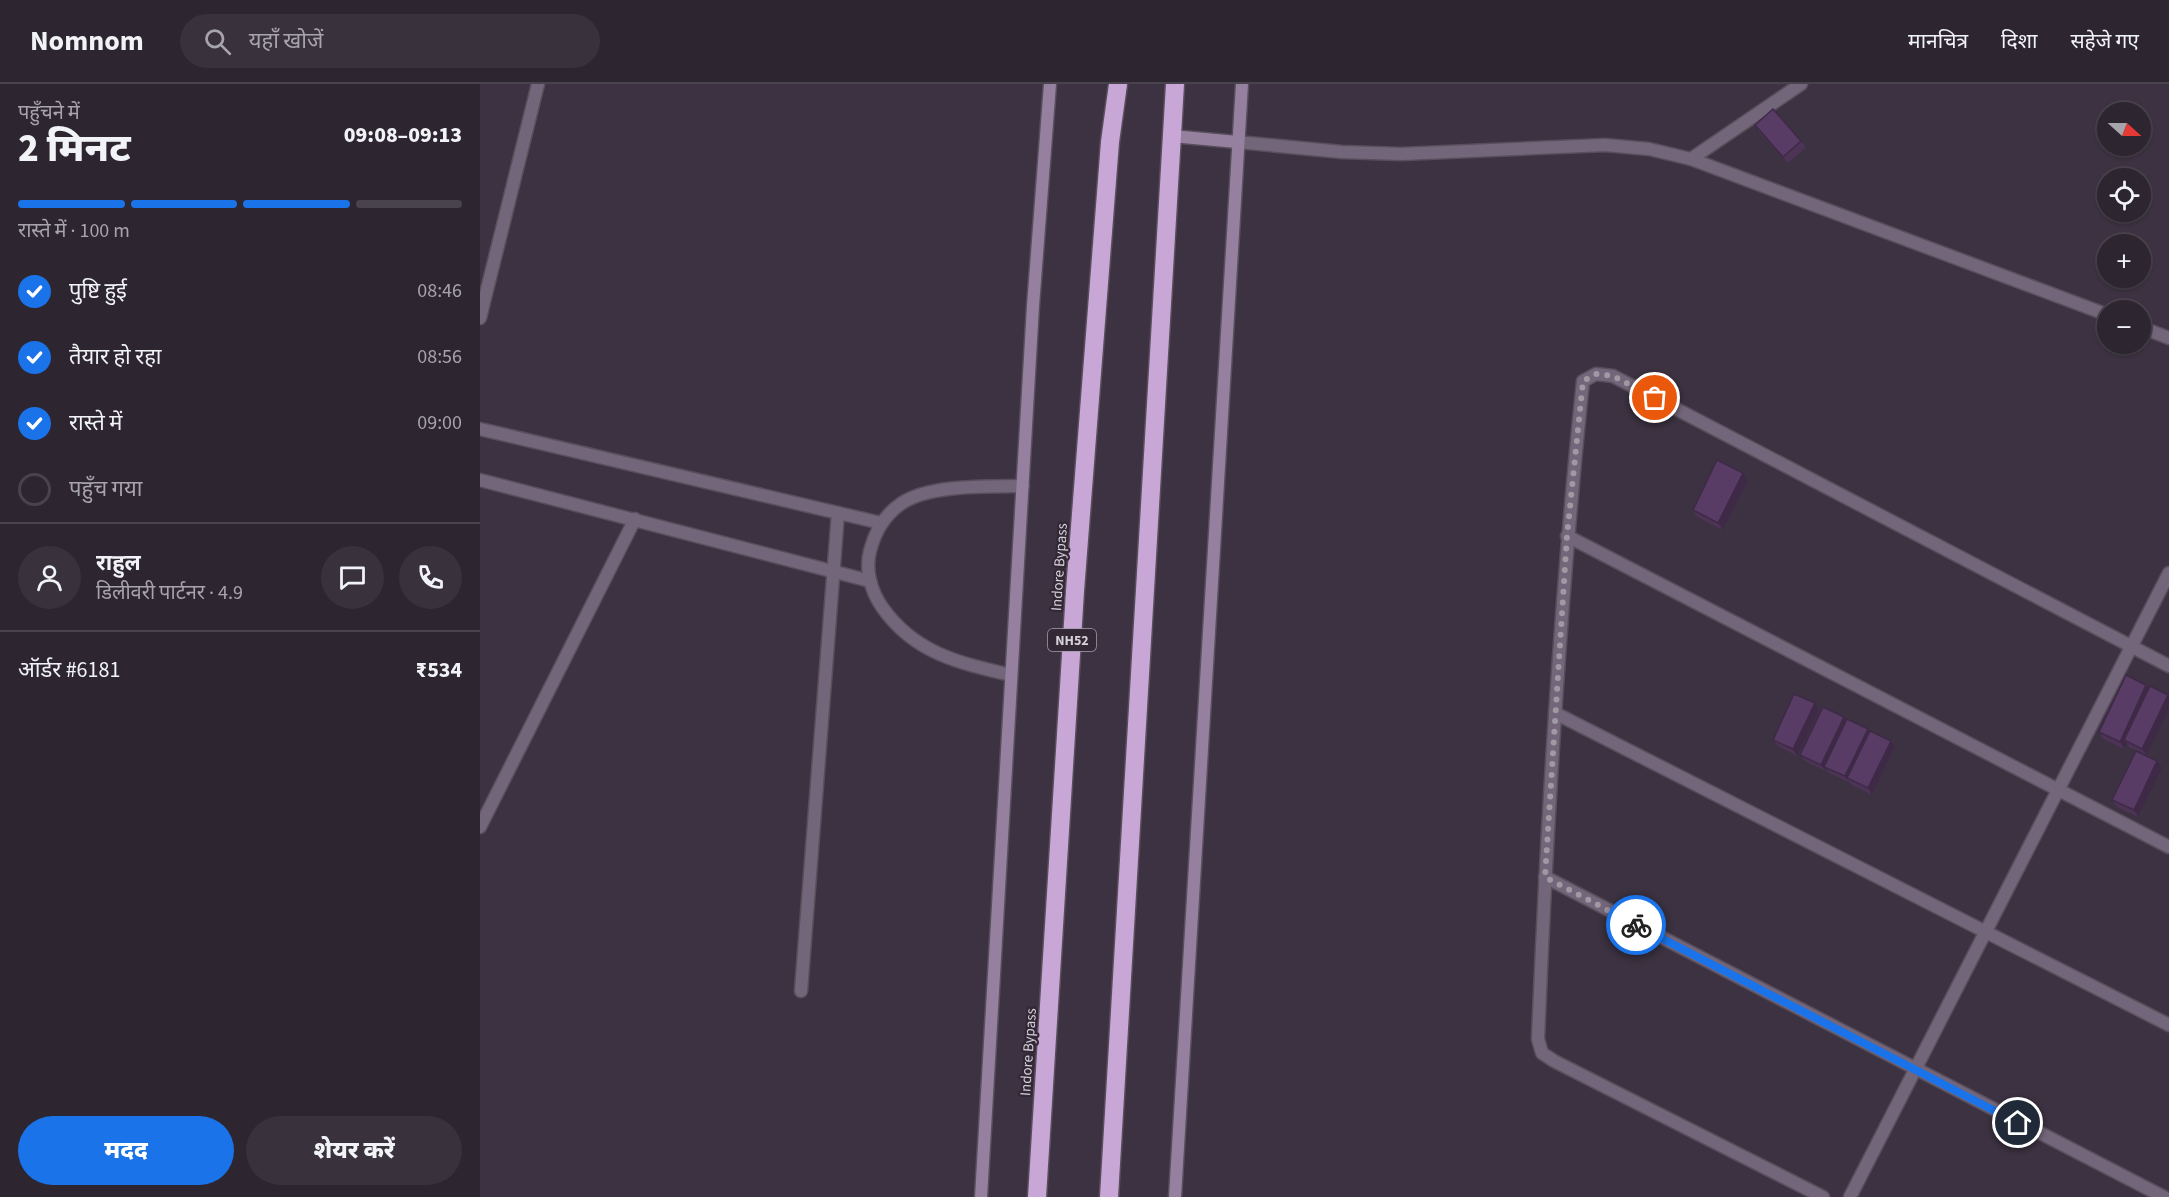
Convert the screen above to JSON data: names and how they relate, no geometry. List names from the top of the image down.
{
  "streets": {
    "highway": ["Indore Bypass", "NH52"]
  },
  "north": "right",
  "page": {
    "header": "Nomnom",
    "search": "यहाँ खोजें",
    "nav": ["मानचित्र", "दिशा", "सहेजे गए"],
    "heading": ["2 मिनट", "पहुँचने में", "09:08–09:13"],
    "panel": [
      "राहुल",
      "डिलीवरी पार्टनर · 4.9",
      "ऑर्डर #6181",
      "₹534"
    ],
    "map_buttons": ["+", "−"],
    "bar": "रास्ते में · 100 m",
    "list": [
      ["पुष्टि हुई", "08:46"],
      ["तैयार हो रहा", "08:56"],
      ["रास्ते में", "09:00"],
      "पहुँच गया"
    ],
    "buttons": ["मदद", "शेयर करें"]
  }
}
